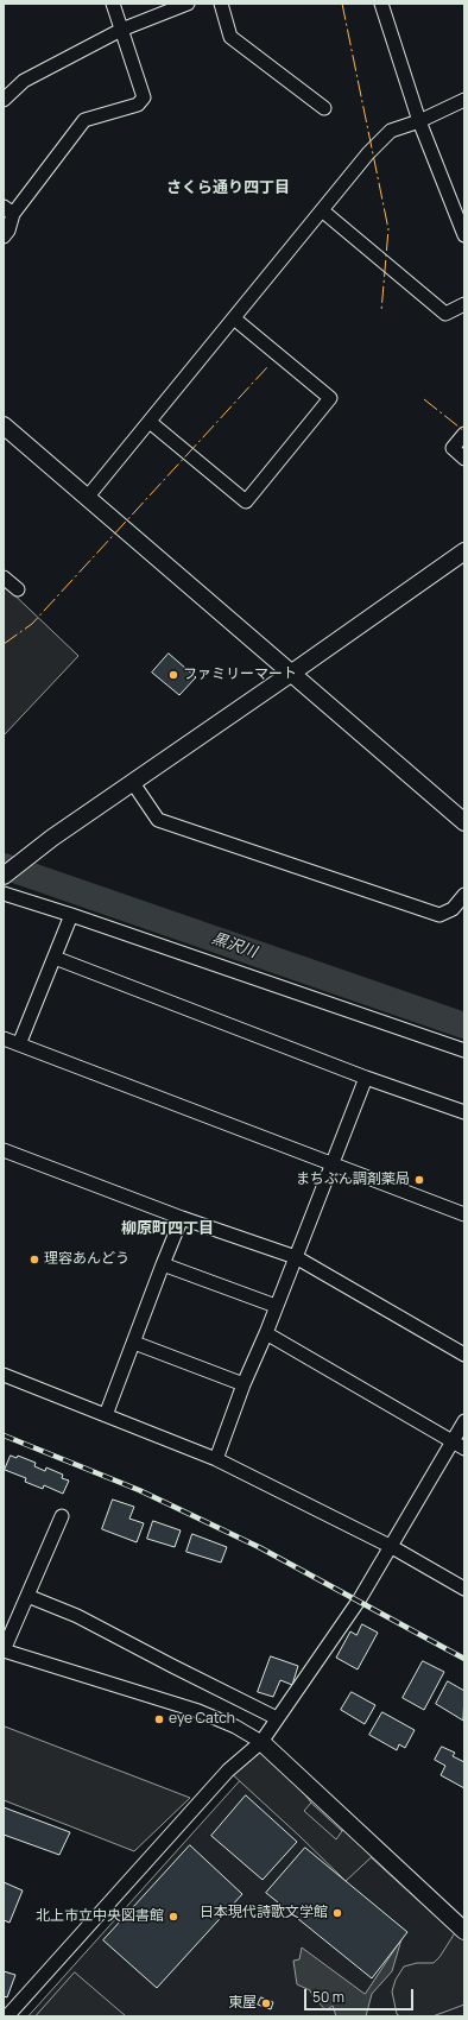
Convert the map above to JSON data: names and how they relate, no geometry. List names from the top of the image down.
{
  "districts": ["さくら通り四丁目", "柳原町四丁目"],
  "water": ["黒沢川"],
  "places": [
    "ファミリーマート",
    "まちぶん調剤薬局",
    "理容あんどう",
    "eye Catch",
    "日本現代詩歌文学館",
    "北上市立中央図書館",
    "東屋"
  ],
  "scale_bar": "50 m"
}
